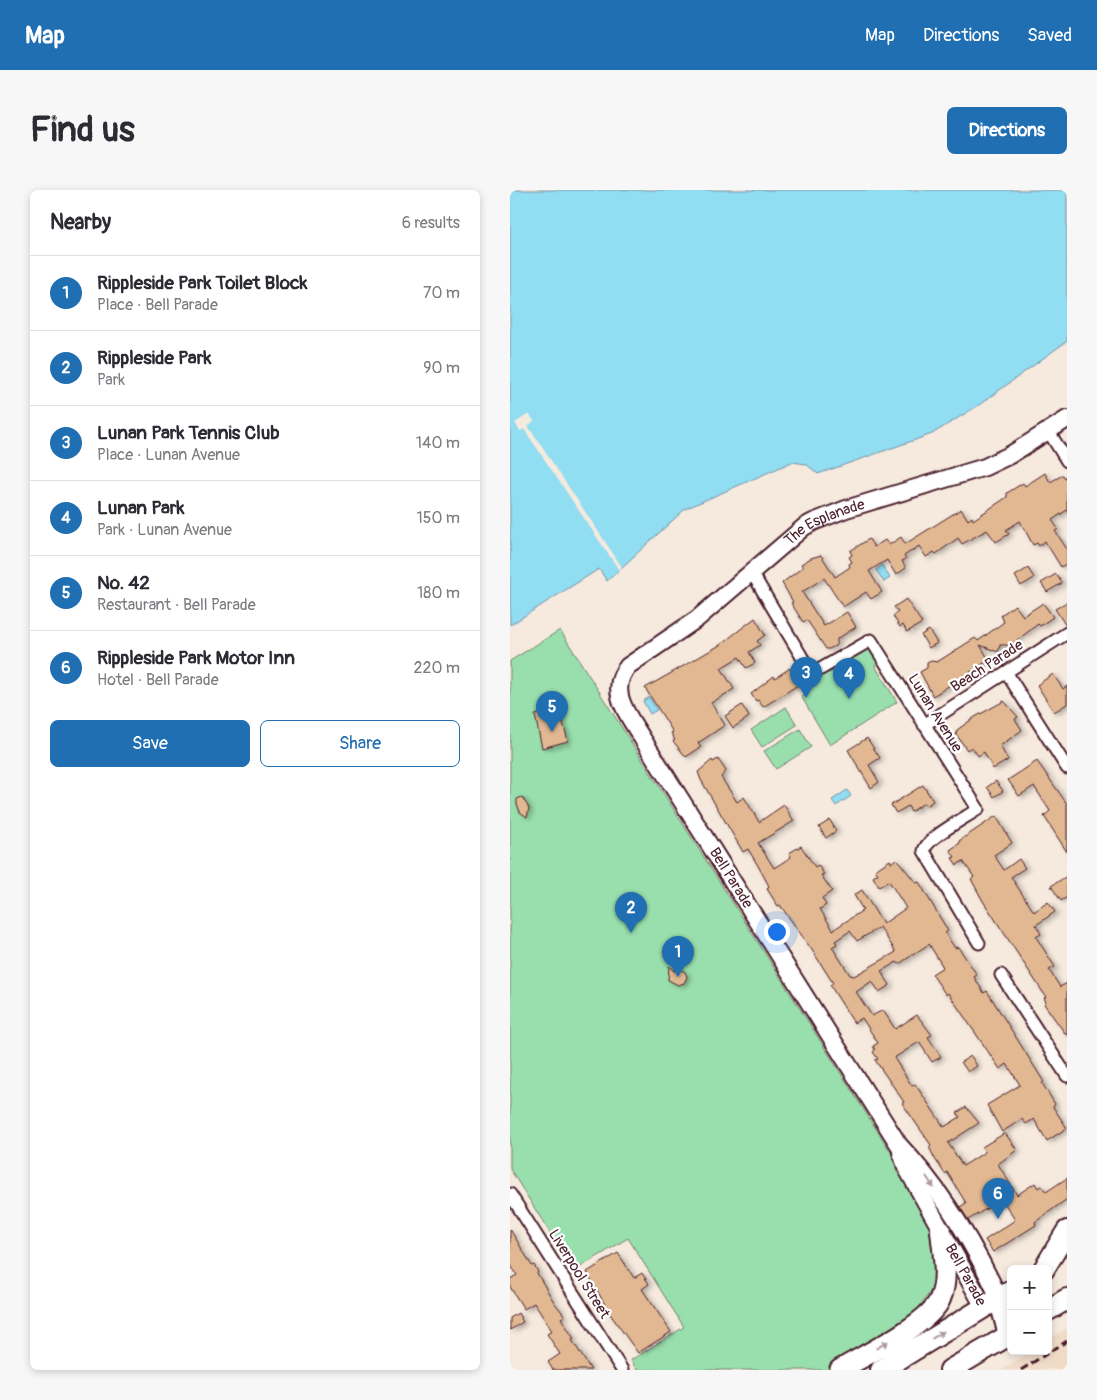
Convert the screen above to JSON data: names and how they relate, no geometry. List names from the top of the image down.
{
  "streets": {
    "highway": ["Bell Parade"],
    "street": [
      "The Esplanade",
      "Beach Parade",
      "Lunan Avenue",
      "Liverpool Street"
    ]
  },
  "crossings": [
    ["The Esplanade", "Lunan Avenue"],
    ["The Esplanade", "Bell Parade"],
    ["Beach Parade", "Lunan Avenue"]
  ],
  "page": {
    "header": "Map",
    "nav": ["Map", "Directions", "Saved"],
    "buttons": [
      "Directions",
      ["Save", "Share"]
    ],
    "title": "Find us",
    "heading": ["Nearby", "6 results"],
    "list": [
      {
        "mark": "1",
        "name": "Rippleside Park Toilet Block",
        "note": "Place · Bell Parade",
        "value": "70 m"
      },
      {
        "mark": "2",
        "name": "Rippleside Park",
        "note": "Park",
        "value": "90 m"
      },
      {
        "mark": "3",
        "name": "Lunan Park Tennis Club",
        "note": "Place · Lunan Avenue",
        "value": "140 m"
      },
      {
        "mark": "4",
        "name": "Lunan Park",
        "note": "Park · Lunan Avenue",
        "value": "150 m"
      },
      {
        "mark": "5",
        "name": "No. 42",
        "note": "Restaurant · Bell Parade",
        "value": "180 m"
      },
      {
        "mark": "6",
        "name": "Rippleside Park Motor Inn",
        "note": "Hotel · Bell Parade",
        "value": "220 m"
      }
    ],
    "pins": [
      "3",
      "4",
      "5",
      "2",
      "1",
      "6"
    ],
    "map_buttons": ["+", "−"]
  }
}
